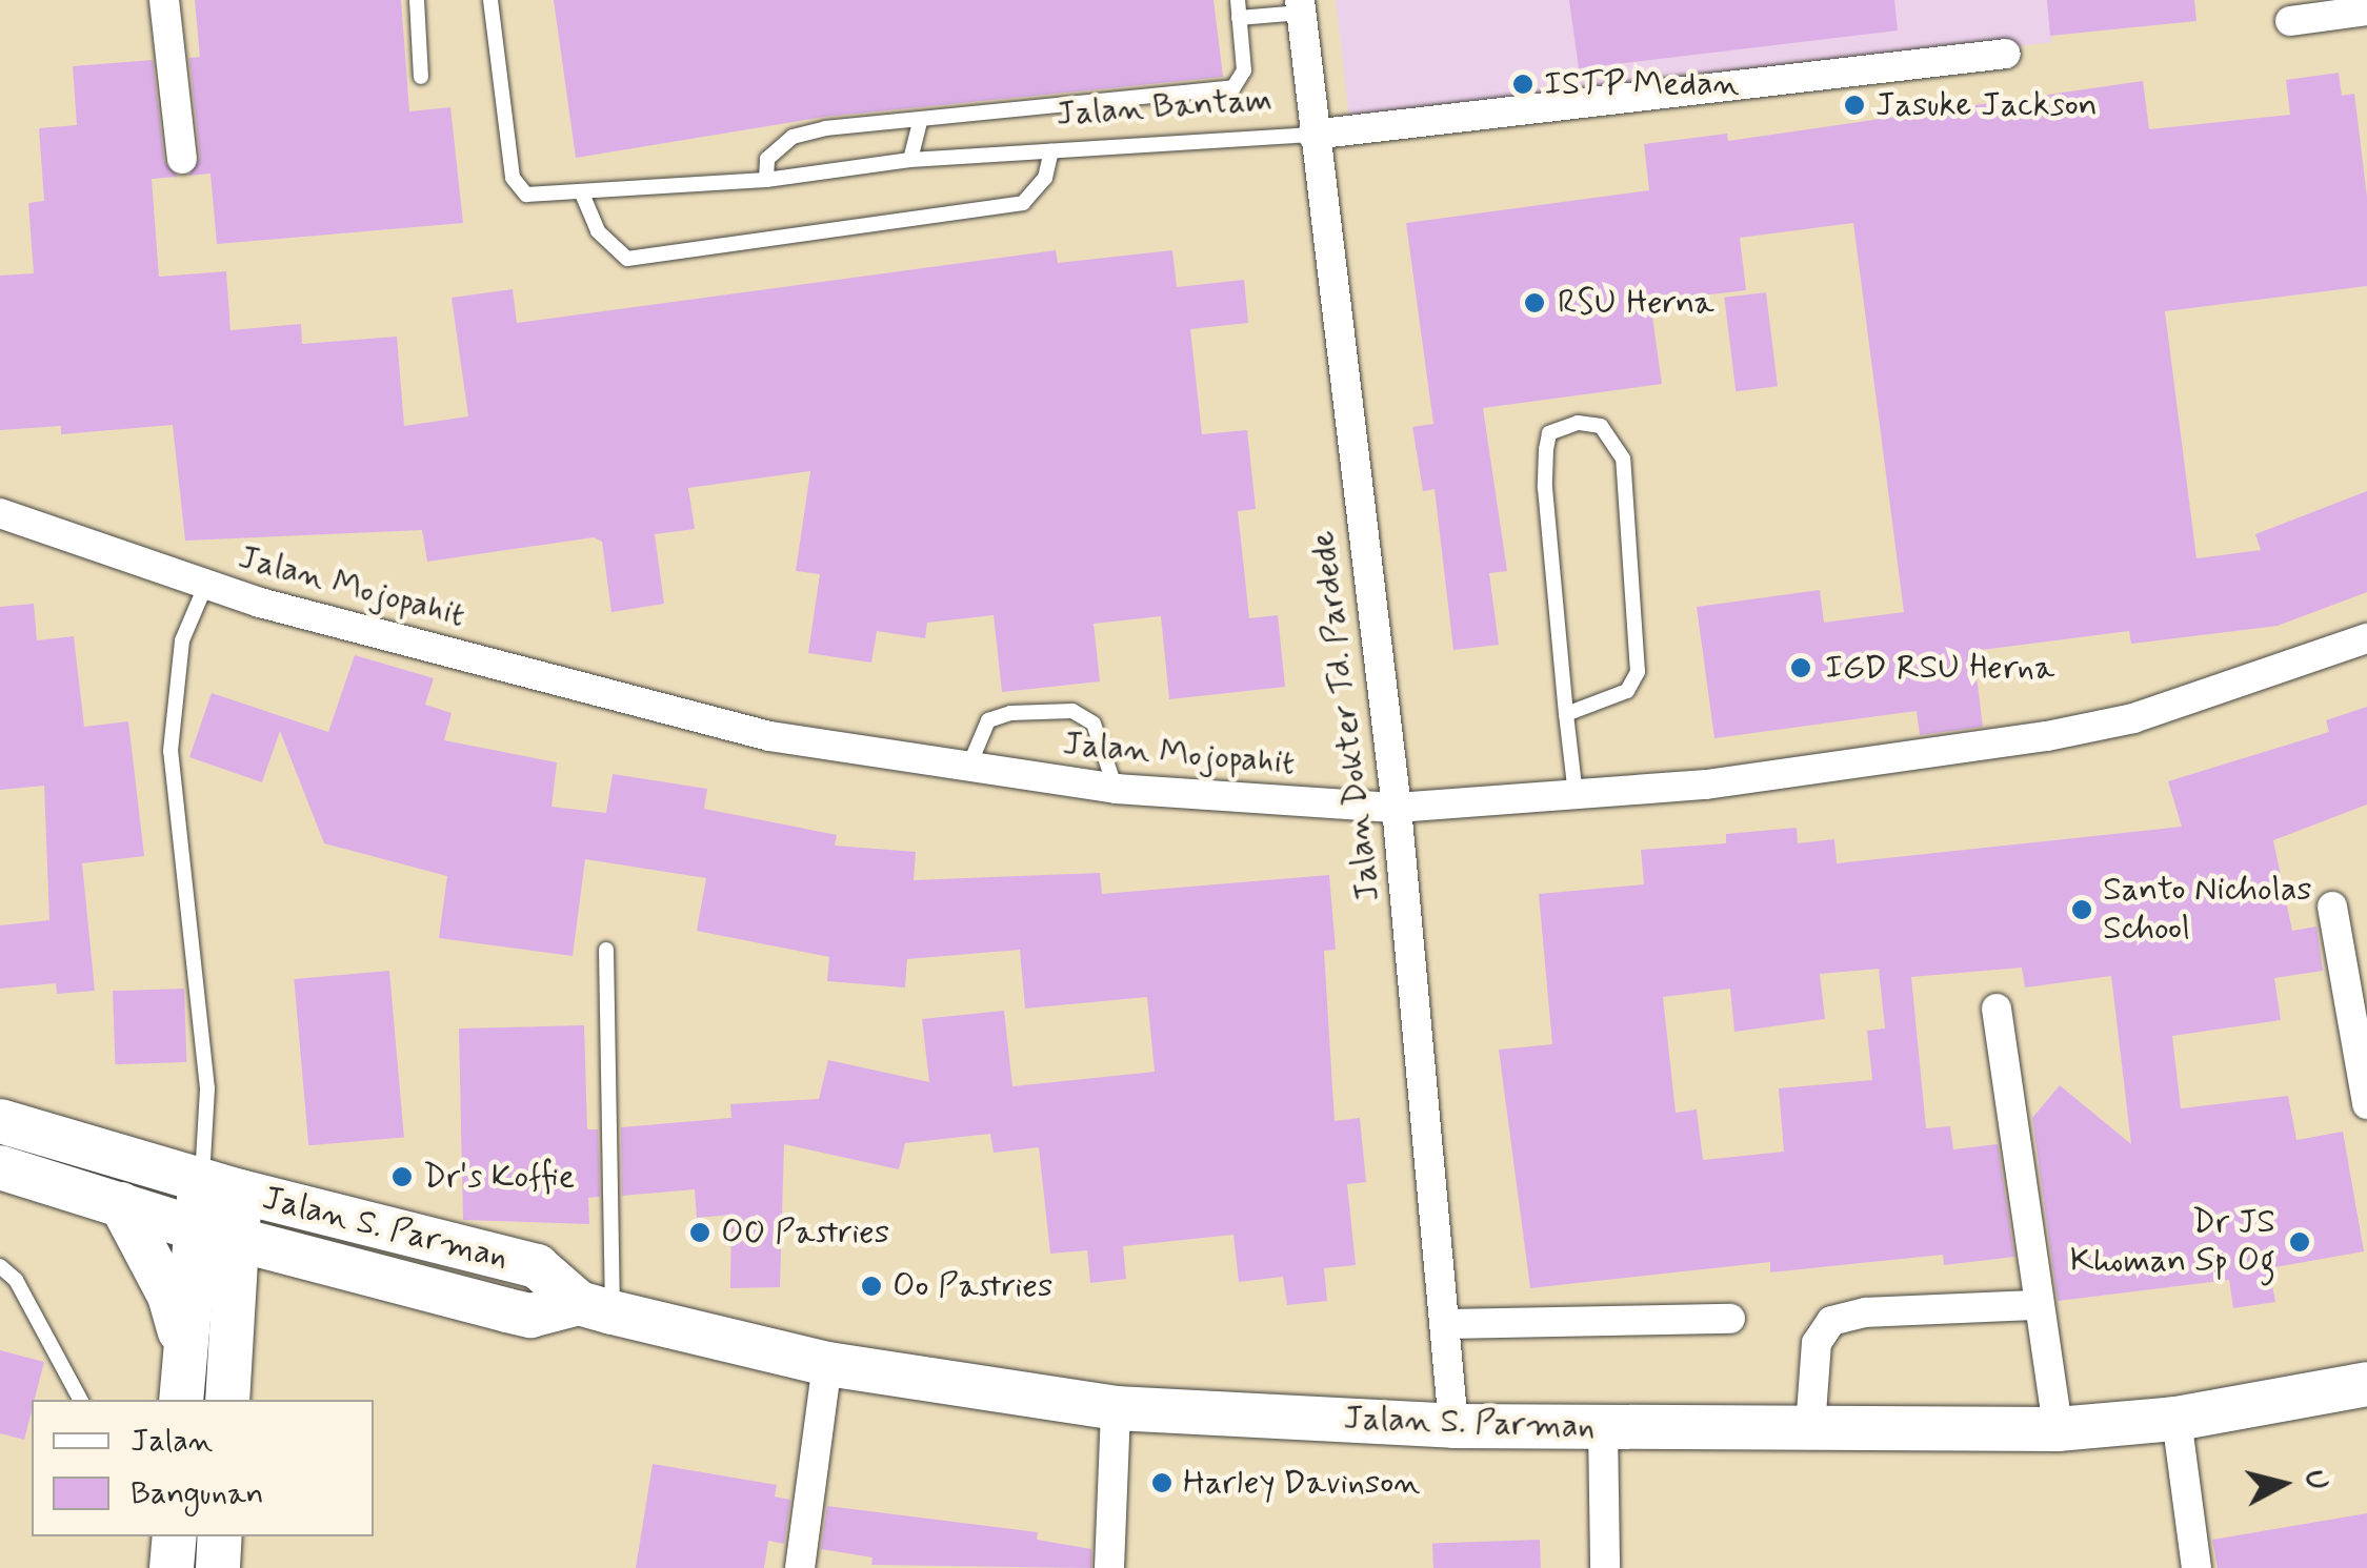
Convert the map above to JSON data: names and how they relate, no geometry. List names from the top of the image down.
{
  "streets": {
    "main road": ["Jalan S. Parman"],
    "street": ["Jalan Bantam", "Jalan Mojopahit", "Jalan Dokter Td. Pardede"]
  },
  "crossings": [
    ["Jalan Bantam", "Jalan Dokter Td. Pardede"],
    ["Jalan Mojopahit", "Jalan Dokter Td. Pardede"],
    ["Jalan Dokter Td. Pardede", "Jalan S. Parman"]
  ],
  "places": [
    "ISTP Medan",
    "Jasuke Jackson",
    "RSU Herna",
    "IGD RSU Herna",
    "Santo Nicholas School",
    "Dr's Koffie",
    "OO Pastries",
    "Dr JS Khoman Sp Og",
    "Oo Pastries",
    "Harley Davinson"
  ],
  "legend": ["Jalan", "Bangunan"],
  "north": "right"
}
